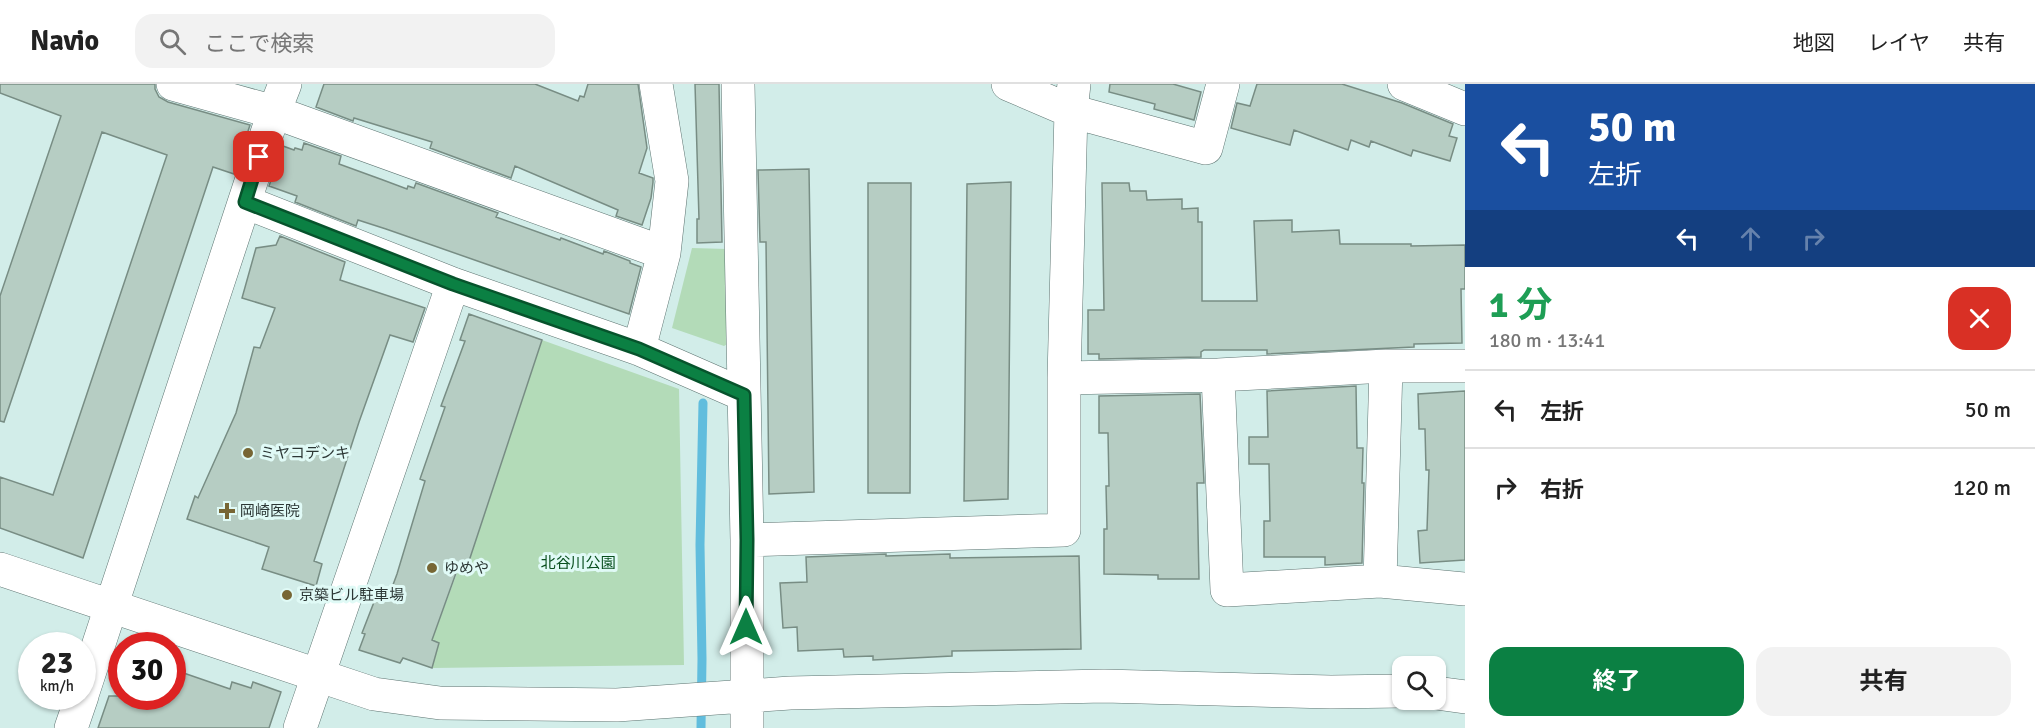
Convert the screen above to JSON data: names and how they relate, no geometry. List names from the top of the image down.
{
  "parks": ["北谷川公園"],
  "places": {
    "other": ["ミヤコデンキ", "ゆめや", "京築ビル駐車場"],
    "health": ["岡崎医院"]
  },
  "page": {
    "header": "Navio",
    "search": "ここで検索",
    "nav": ["地図", "レイヤ", "共有"],
    "turn": ["50 m", "左折"],
    "heading": ["1 分", "180 m · 13:41"],
    "list": [
      {
        "name": "左折",
        "value": "50 m"
      },
      {
        "name": "右折",
        "value": "120 m"
      }
    ],
    "speed": "23 km/h",
    "limit": "30",
    "buttons": ["終了", "共有"]
  }
}
